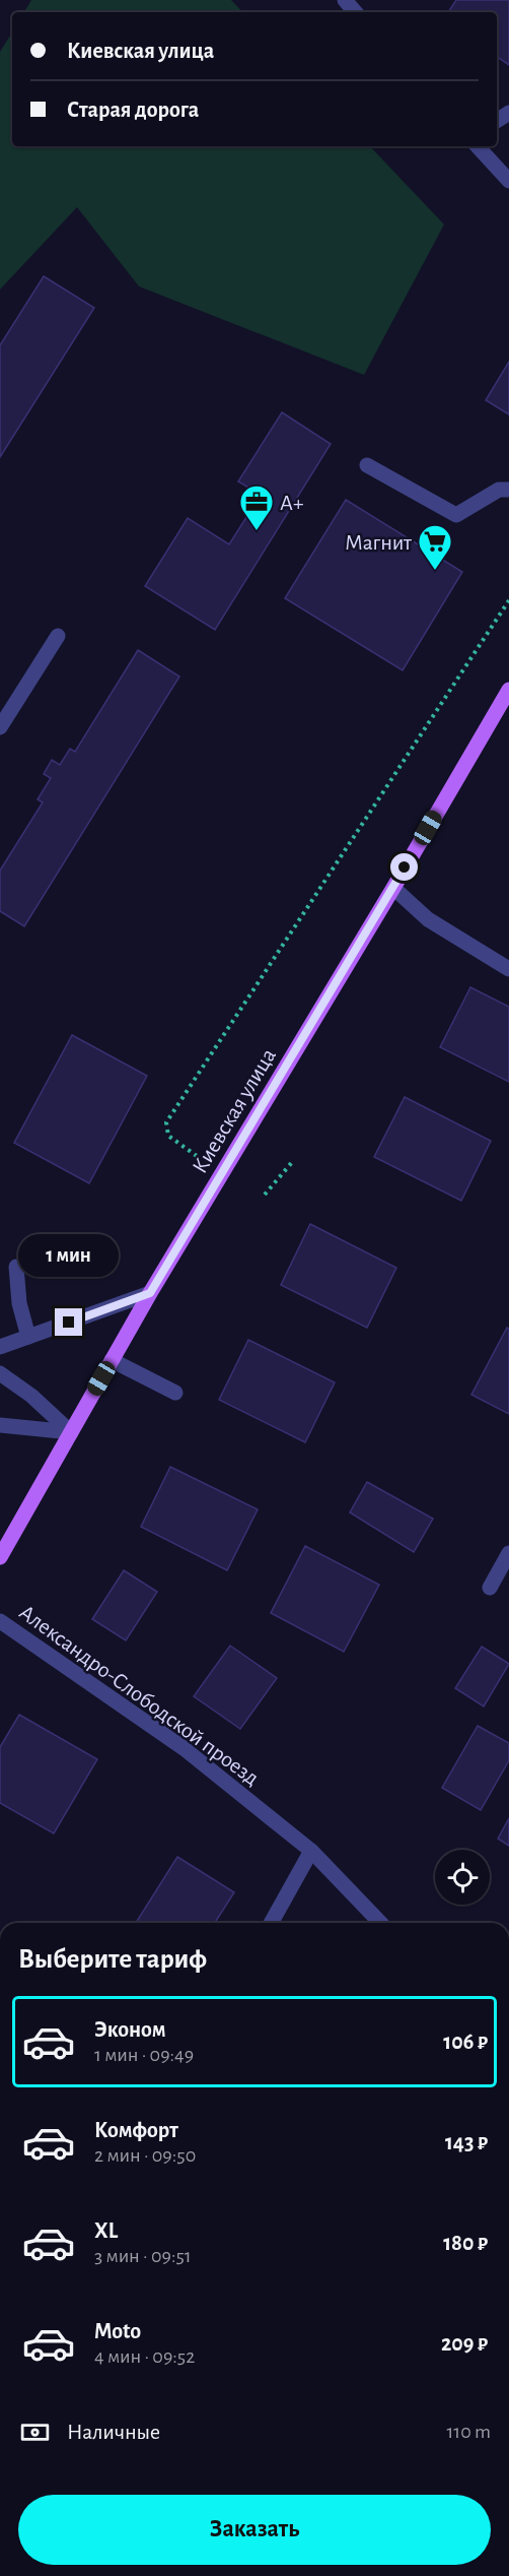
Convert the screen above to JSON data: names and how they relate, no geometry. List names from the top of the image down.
{
  "streets": {
    "main road": ["Киевская улица"],
    "street": ["Александро-Слободской проезд"]
  },
  "places": {
    "office": ["А+"],
    "supermarket": ["Магнит"]
  },
  "page": {
    "banner": ["Киевская улица", "Старая дорога"],
    "bubble": "1 мин",
    "heading": "Выберите тариф",
    "list": [
      {
        "name": "Эконом",
        "note": "1 мин · 09:49",
        "value": "106 ₽"
      },
      {
        "name": "Комфорт",
        "note": "2 мин · 09:50",
        "value": "143 ₽"
      },
      {
        "name": "XL",
        "note": "3 мин · 09:51",
        "value": "180 ₽"
      },
      {
        "name": "Moto",
        "note": "4 мин · 09:52",
        "value": "209 ₽"
      }
    ],
    "pay": ["Наличные", "110 m"],
    "buttons": "Заказать"
  }
}
